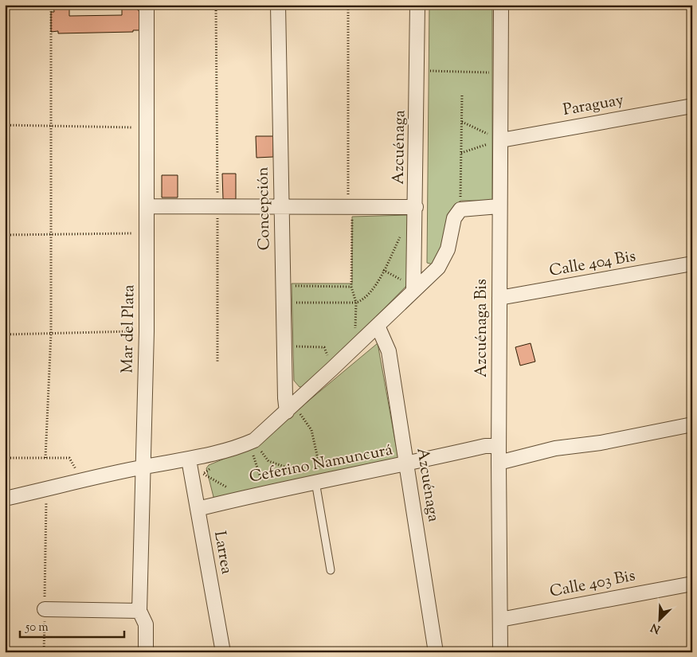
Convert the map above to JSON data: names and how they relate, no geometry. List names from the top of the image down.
{
  "streets": {
    "street": [
      "Paraguay",
      "Azcuénaga",
      "Concepción",
      "Calle 404 Bis",
      "Azcuénaga Bis",
      "Mar del Plata",
      "Ceferino Namuncurá",
      "Larrea",
      "Calle 403 Bis"
    ]
  },
  "crossings": [
    ["Paraguay", "Azcuénaga Bis"],
    ["Azcuénaga", "Ceferino Namuncurá"],
    ["Calle 404 Bis", "Azcuénaga Bis"],
    ["Azcuénaga Bis", "Ceferino Namuncurá"],
    ["Azcuénaga Bis", "Calle 403 Bis"],
    ["Ceferino Namuncurá", "Larrea"]
  ],
  "scale_bar": "50 m",
  "north": "bottom left"
}
